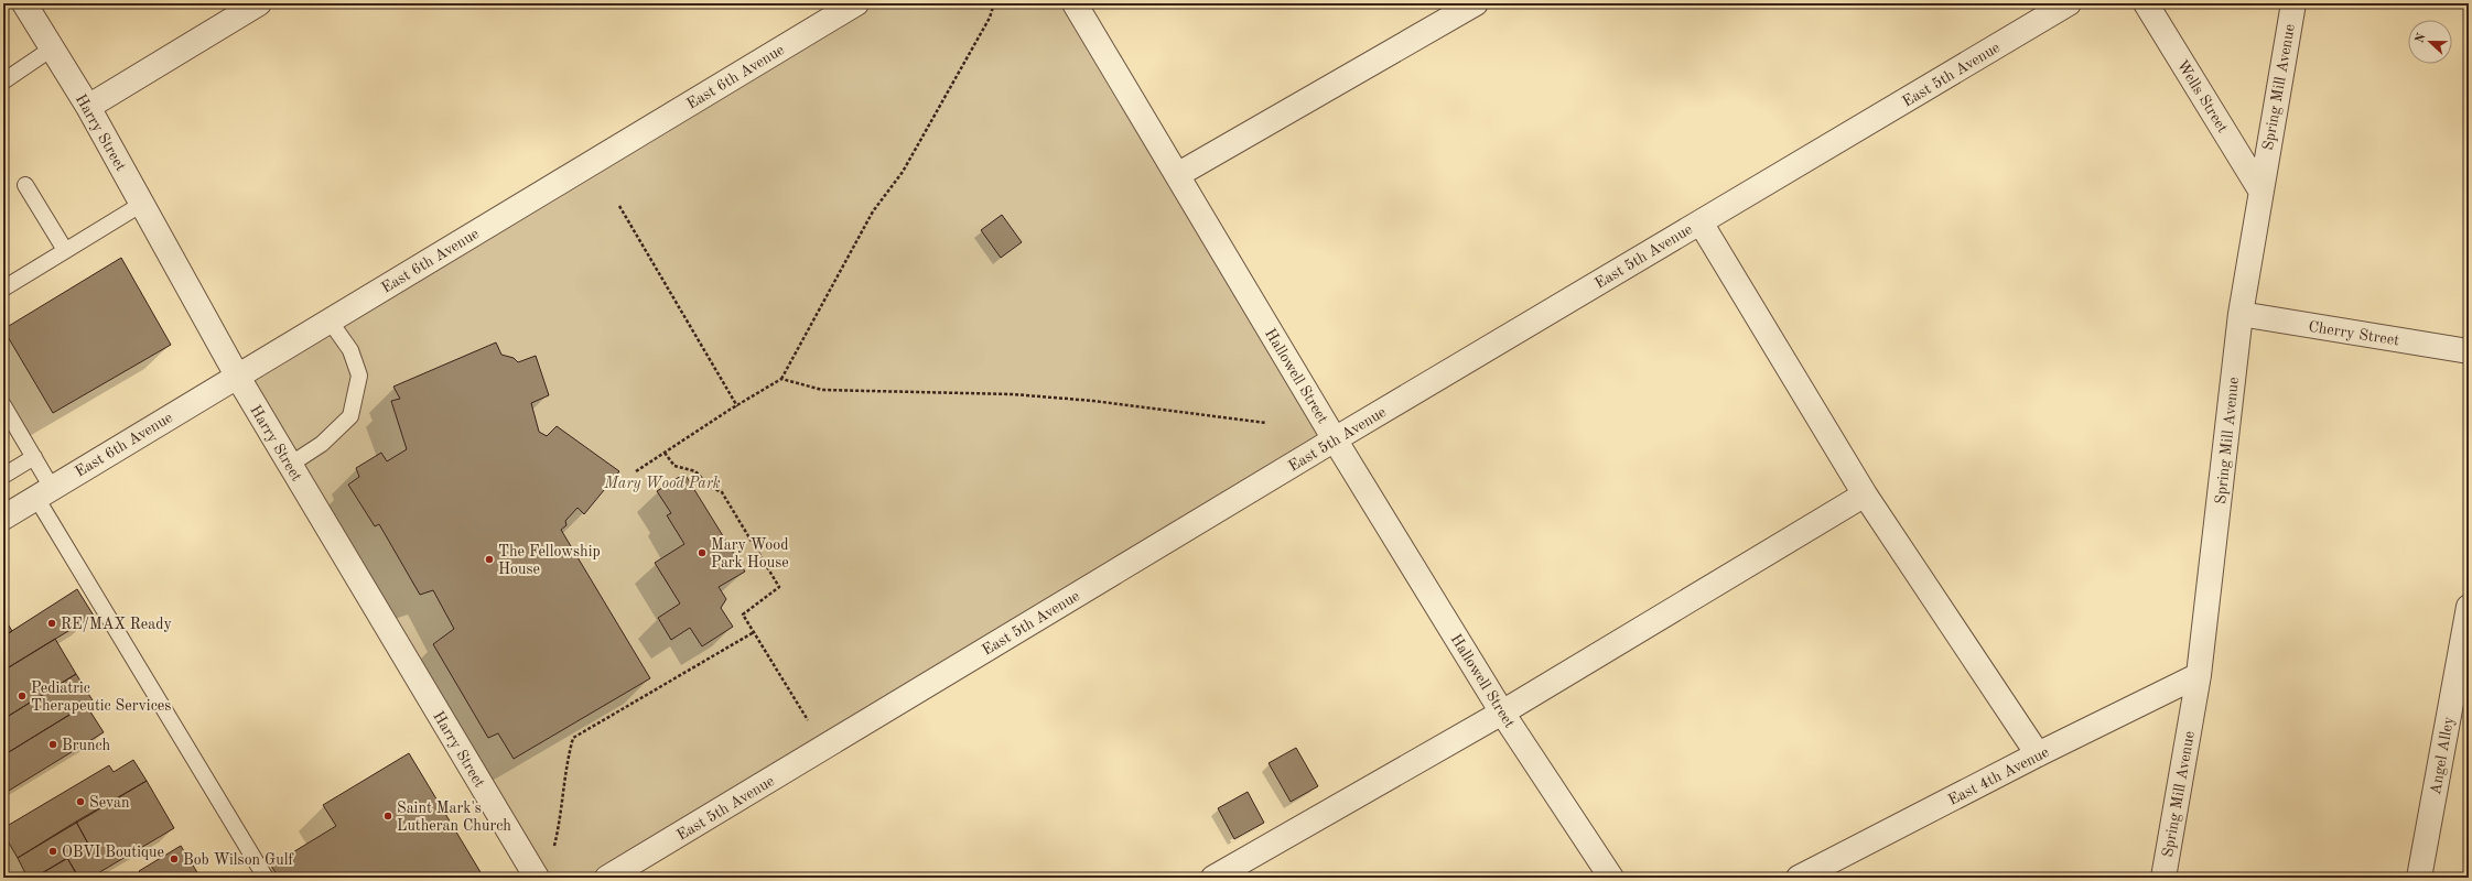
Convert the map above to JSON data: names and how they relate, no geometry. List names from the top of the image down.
{
  "streets": {
    "street": [
      "East 5th Avenue",
      "East 6th Avenue",
      "Spring Mill Avenue",
      "Wells Street",
      "Harry Street",
      "Cherry Street",
      "Hallowell Street",
      "Angel Alley",
      "East 4th Avenue"
    ]
  },
  "crossings": [
    ["East 5th Avenue", "Hallowell Street"],
    ["East 6th Avenue", "Harry Street"],
    ["Spring Mill Avenue", "Wells Street"],
    ["Spring Mill Avenue", "Cherry Street"],
    ["Spring Mill Avenue", "East 4th Avenue"]
  ],
  "parks": ["Mary Wood Park"],
  "places": [
    "Mary Wood Park House",
    "The Fellowship House",
    "RE/MAX Ready",
    "Pediatric Therapeutic Services",
    "Brunch",
    "Sevan",
    "Saint Mark's Lutheran Church",
    "OBVI Boutique",
    "Bob Wilson Gulf"
  ],
  "north": "left"
}
